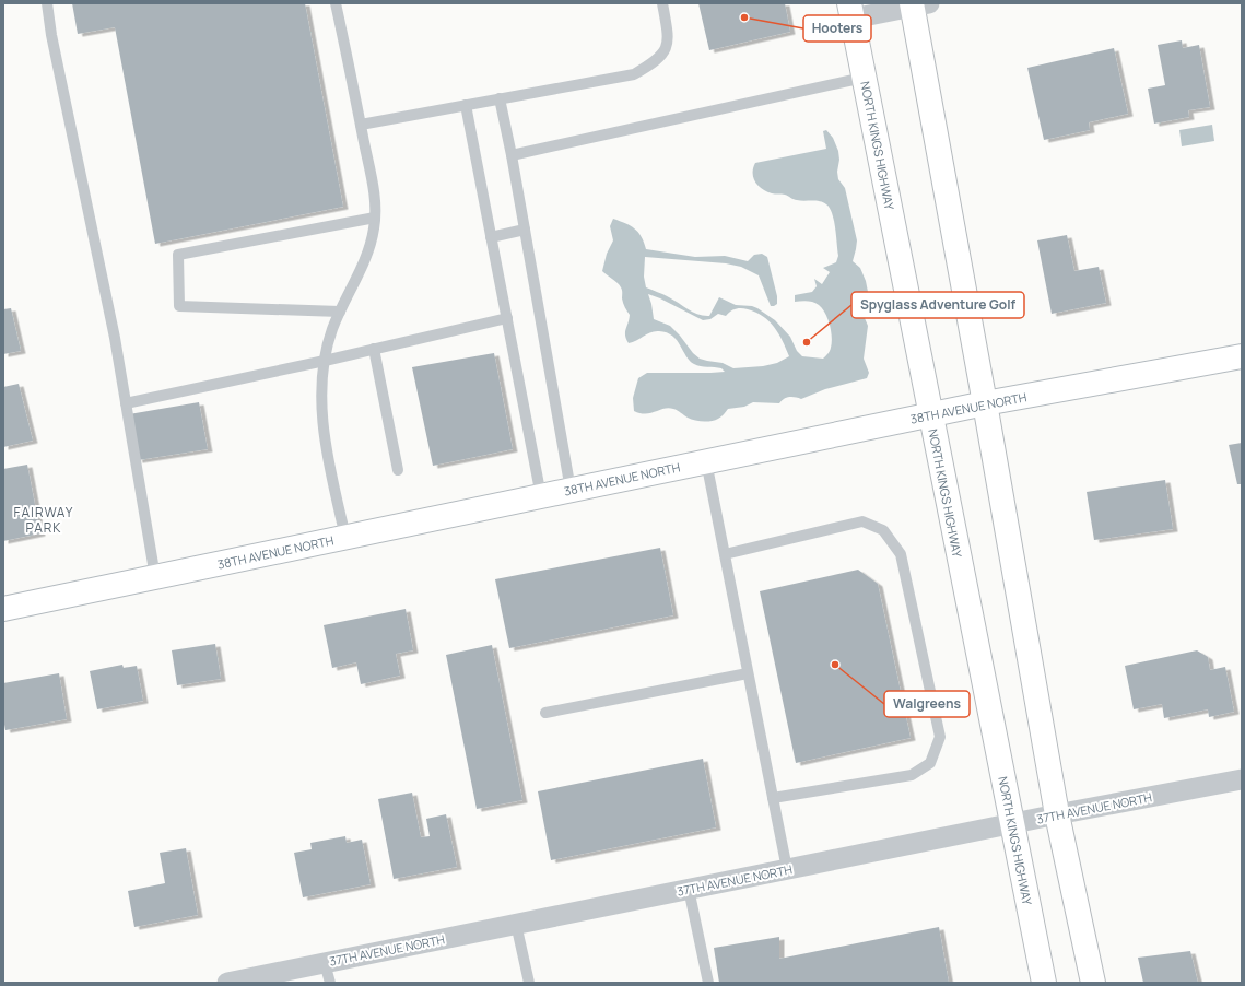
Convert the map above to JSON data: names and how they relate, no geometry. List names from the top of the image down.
{
  "streets": {
    "main road": ["NORTH KINGS HIGHWAY", "38TH AVENUE NORTH"],
    "street": ["37TH AVENUE NORTH"]
  },
  "crossings": [
    ["NORTH KINGS HIGHWAY", "38TH AVENUE NORTH"],
    ["NORTH KINGS HIGHWAY", "37TH AVENUE NORTH"]
  ],
  "districts": ["FAIRWAY PARK"],
  "places": ["Hooters", "Spyglass Adventure Golf", "Walgreens"]
}
